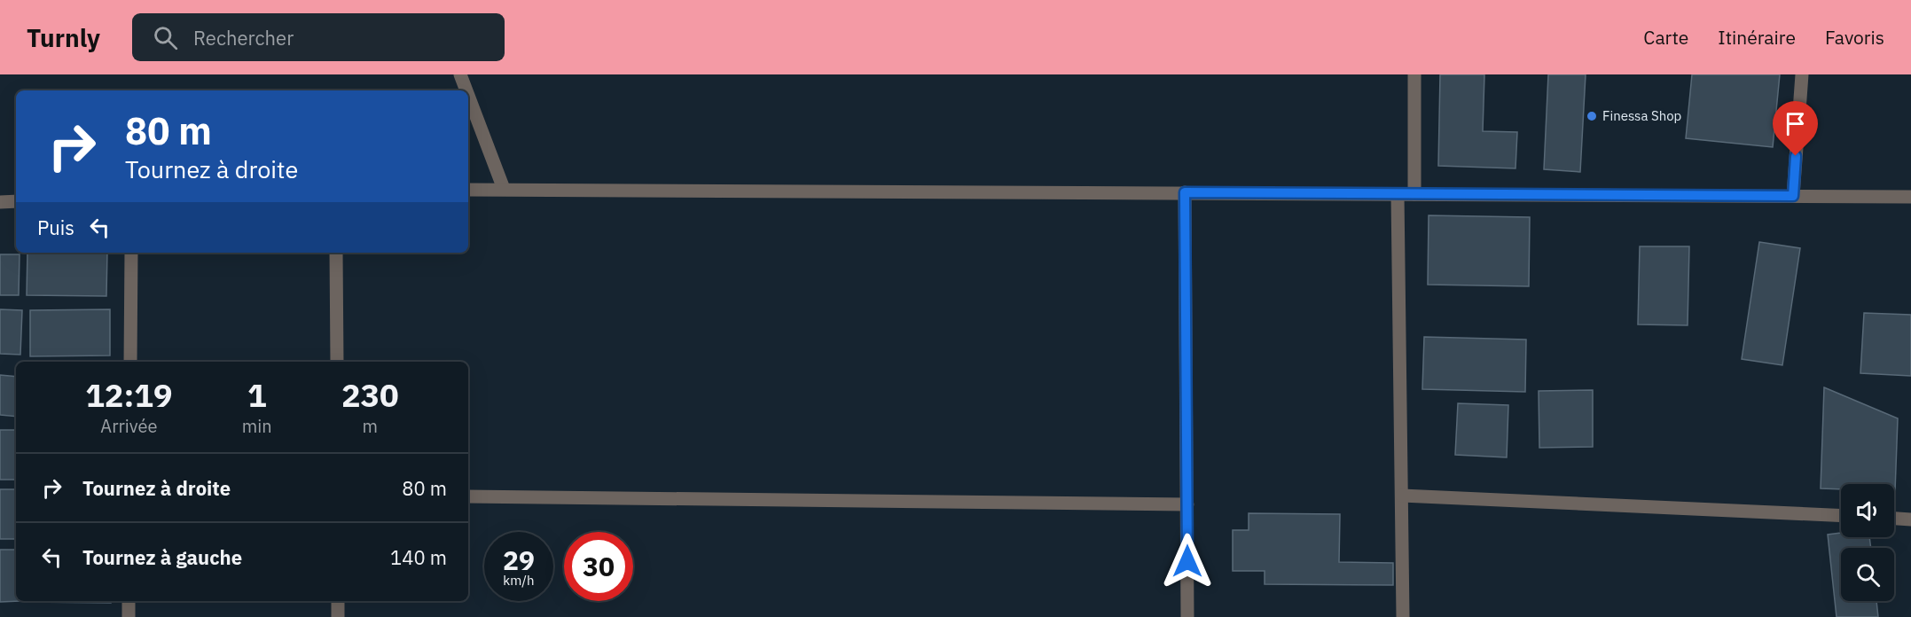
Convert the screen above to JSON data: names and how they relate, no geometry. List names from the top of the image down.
{
  "places": ["Finessa Shop"],
  "page": {
    "header": "Turnly",
    "search": "Rechercher",
    "nav": ["Carte", "Itinéraire", "Favoris"],
    "turn": ["80 m", "Tournez à droite"],
    "then": "Puis",
    "eta": [
      "12:19",
      "Arrivée",
      "1",
      "min",
      "230",
      "m"
    ],
    "list": [
      {
        "name": "Tournez à droite",
        "value": "80 m"
      },
      {
        "name": "Tournez à gauche",
        "value": "140 m"
      }
    ],
    "speed": "29 km/h",
    "limit": "30"
  }
}
